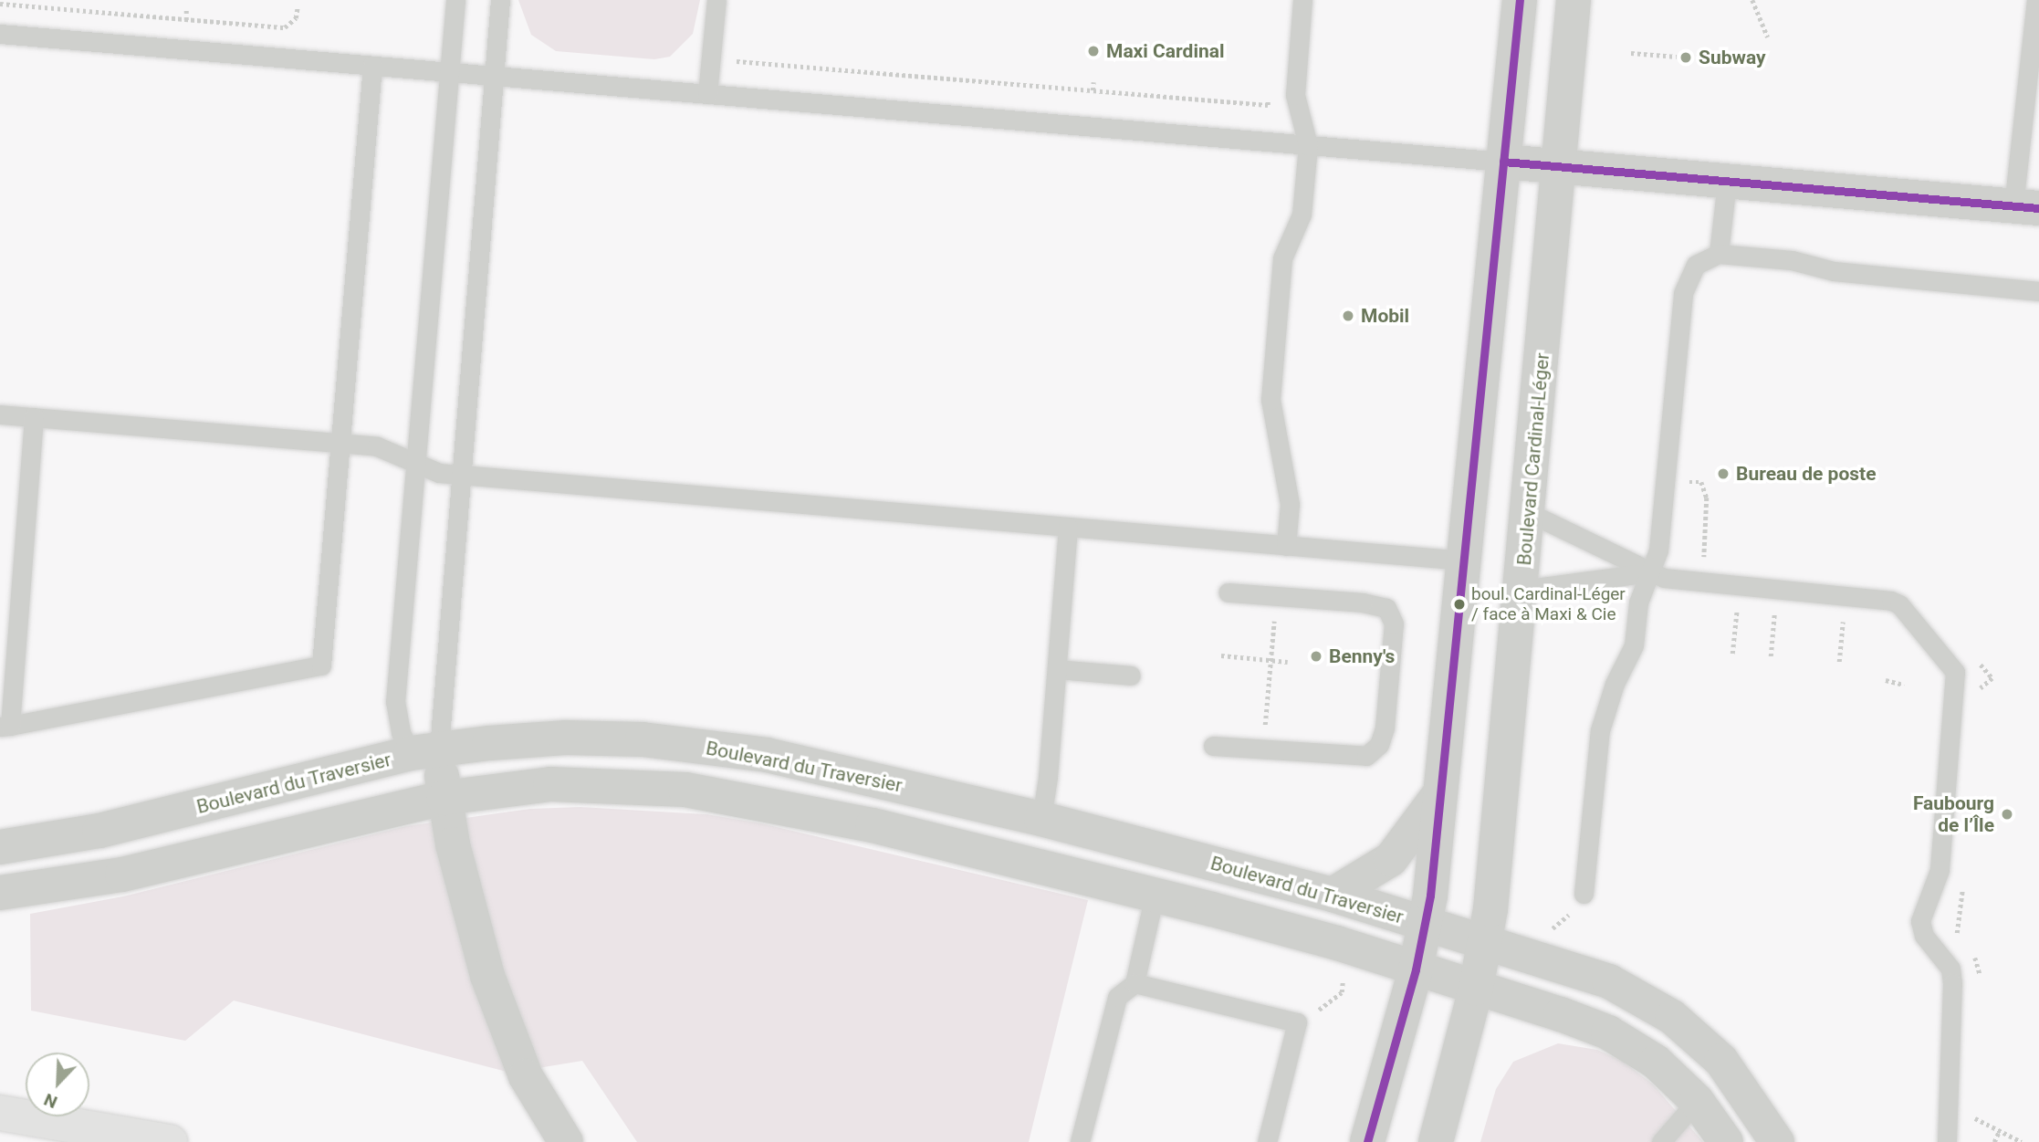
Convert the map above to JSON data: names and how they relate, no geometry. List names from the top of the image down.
{
  "streets": {
    "street": ["Boulevard Cardinal-Léger", "Boulevard du Traversier"]
  },
  "crossings": [
    ["Boulevard Cardinal-Léger", "Boulevard du Traversier"]
  ],
  "places": [
    "Maxi Cardinal",
    "Subway",
    "Mobil",
    "Bureau de poste",
    "boul. Cardinal-Léger / face à Maxi & Cie",
    "Benny's",
    "Faubourg de l’Île"
  ],
  "north": "bottom left"
}
